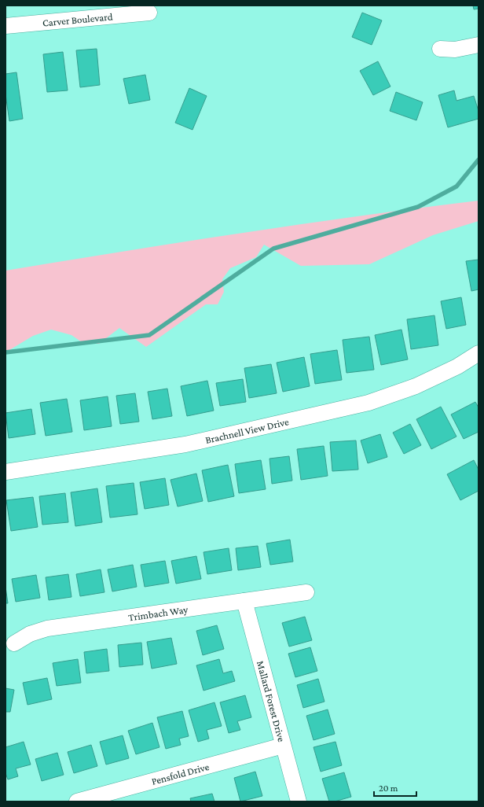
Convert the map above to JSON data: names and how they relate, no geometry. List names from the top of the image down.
{
  "streets": {
    "street": [
      "Carver Boulevard",
      "Brachnell View Drive",
      "Trimbach Way",
      "Mallard Forest Drive",
      "Pensfold Drive"
    ]
  },
  "crossings": [
    ["Trimbach Way", "Mallard Forest Drive"],
    ["Mallard Forest Drive", "Pensfold Drive"]
  ],
  "scale_bar": "20 m"
}
